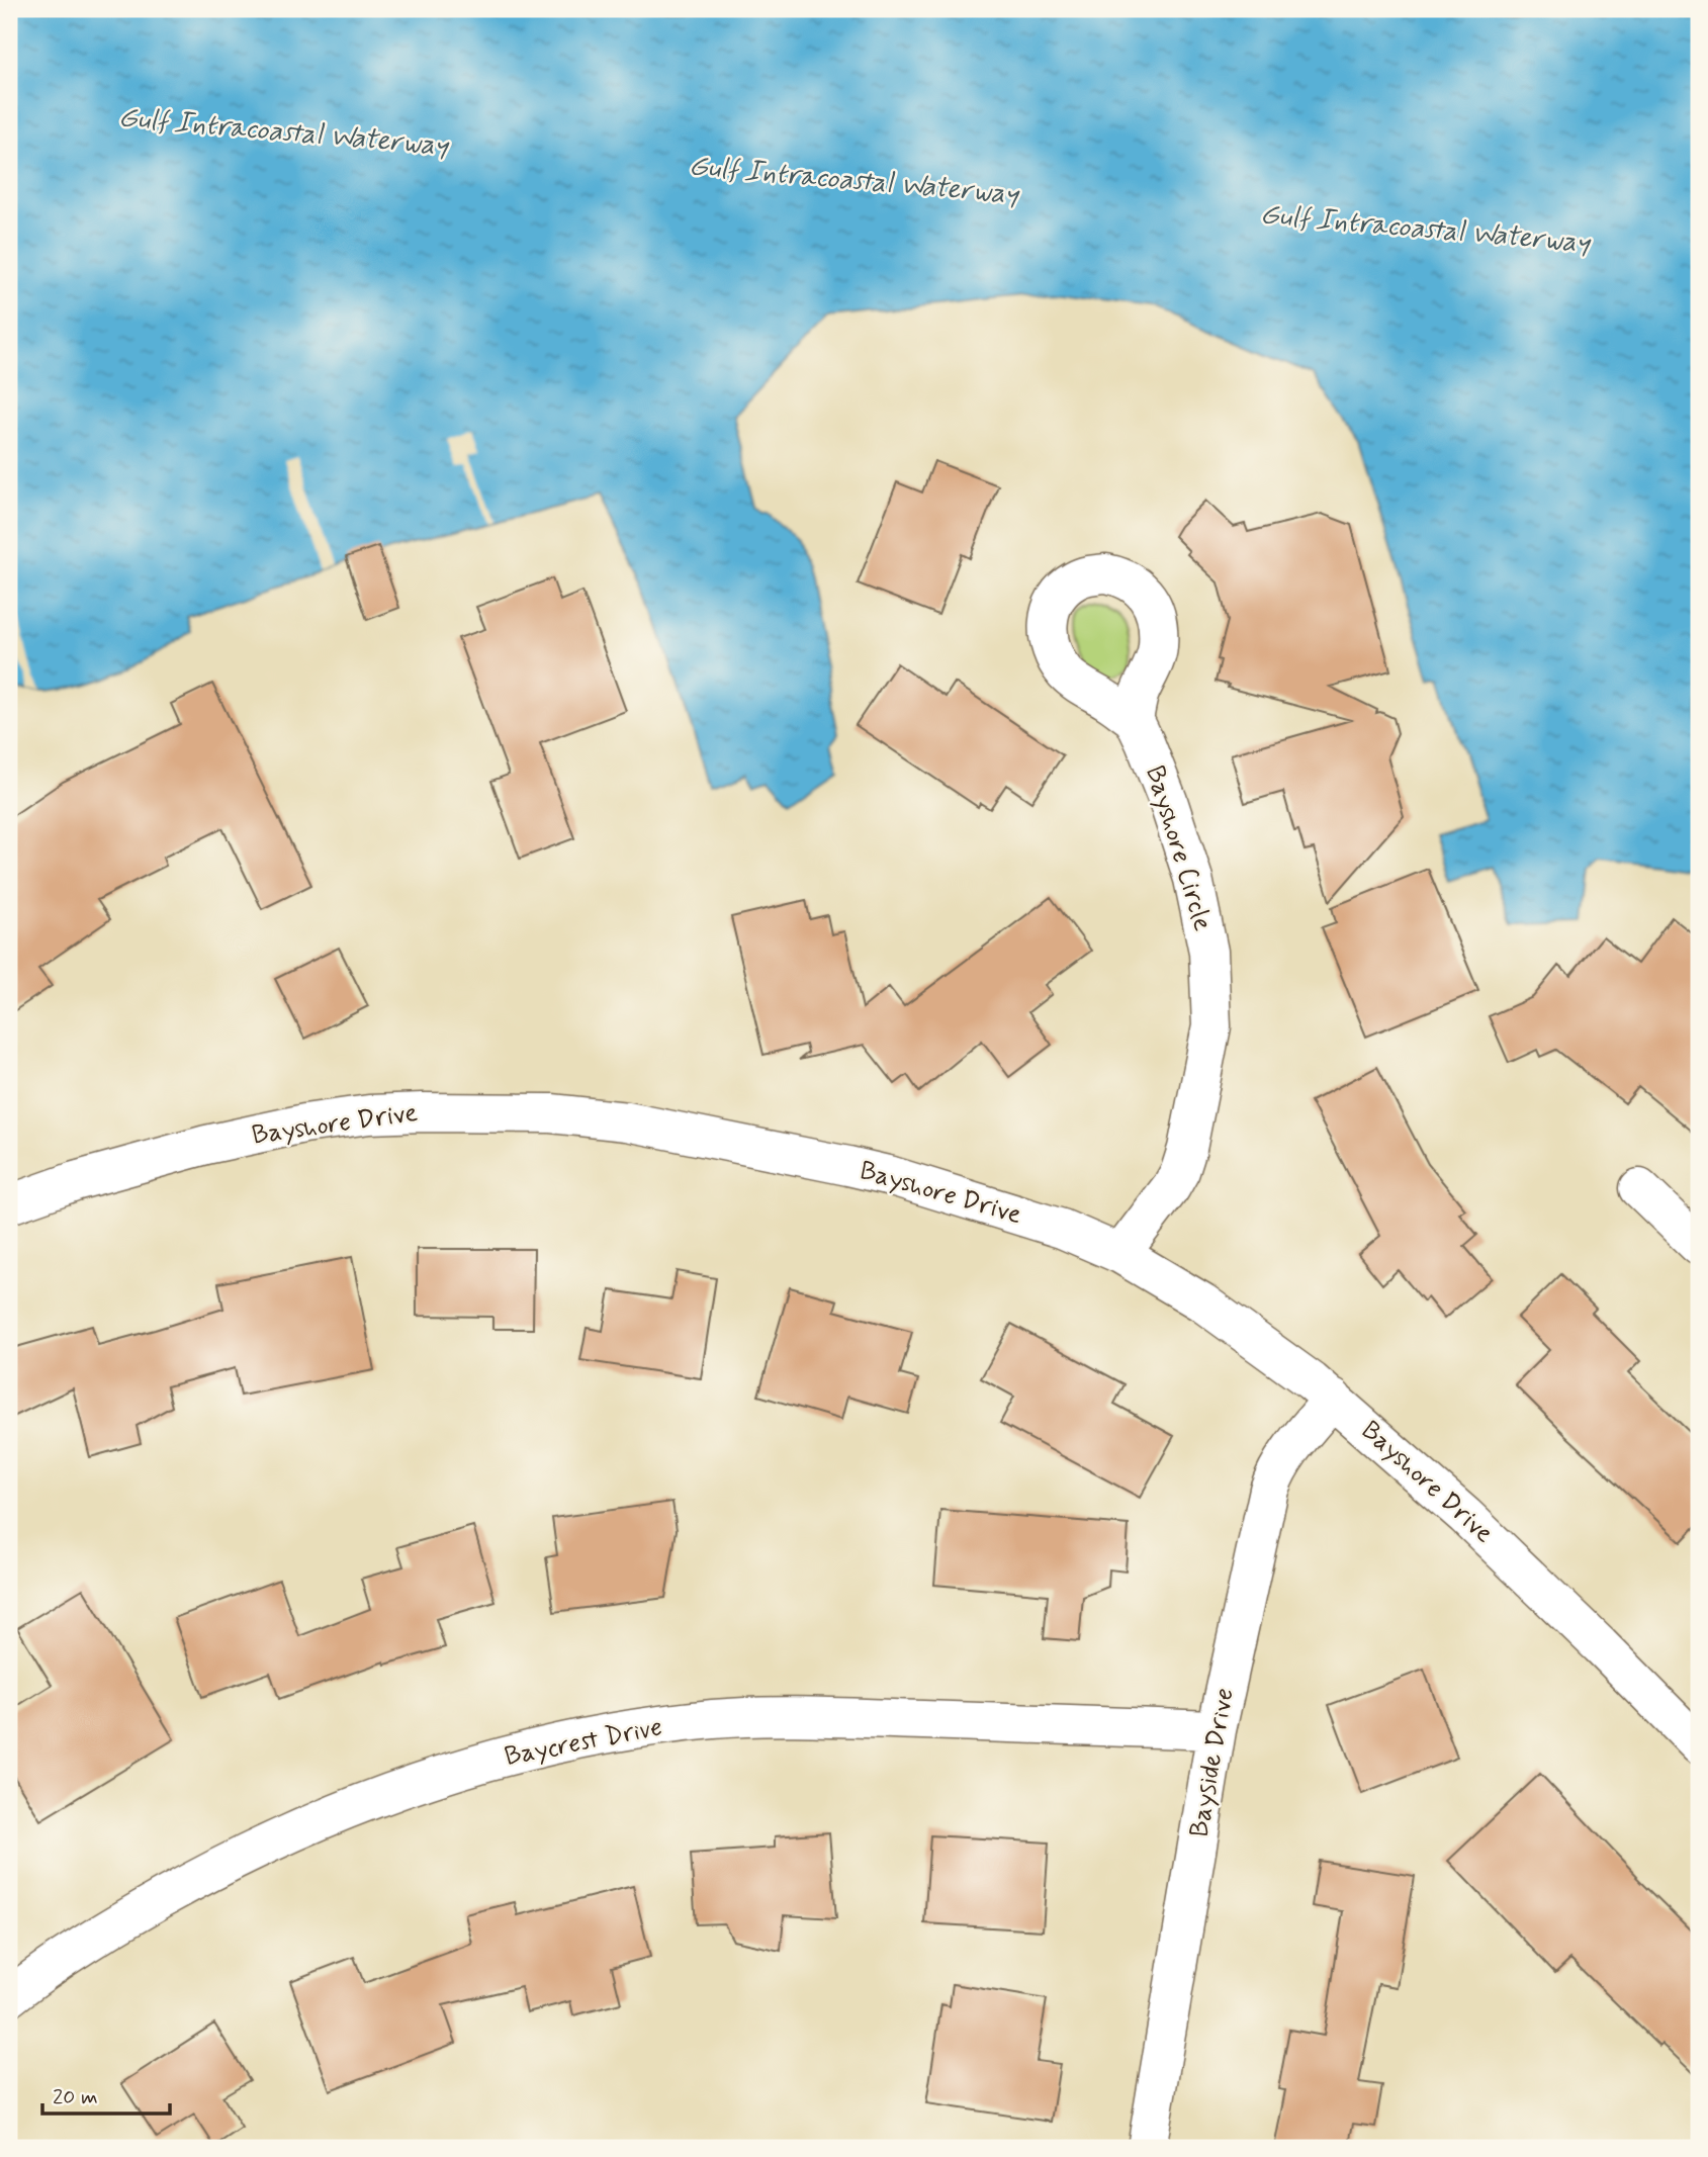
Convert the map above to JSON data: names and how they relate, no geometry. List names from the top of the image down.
{
  "streets": {
    "street": [
      "Bayshore Circle",
      "Bayshore Drive",
      "Baycrest Drive",
      "Bayside Drive"
    ]
  },
  "crossings": [
    ["Bayshore Circle", "Bayshore Drive"],
    ["Bayshore Drive", "Bayside Drive"],
    ["Baycrest Drive", "Bayside Drive"]
  ],
  "water": ["Gulf Intracoastal Waterway"],
  "scale_bar": "20 m"
}
